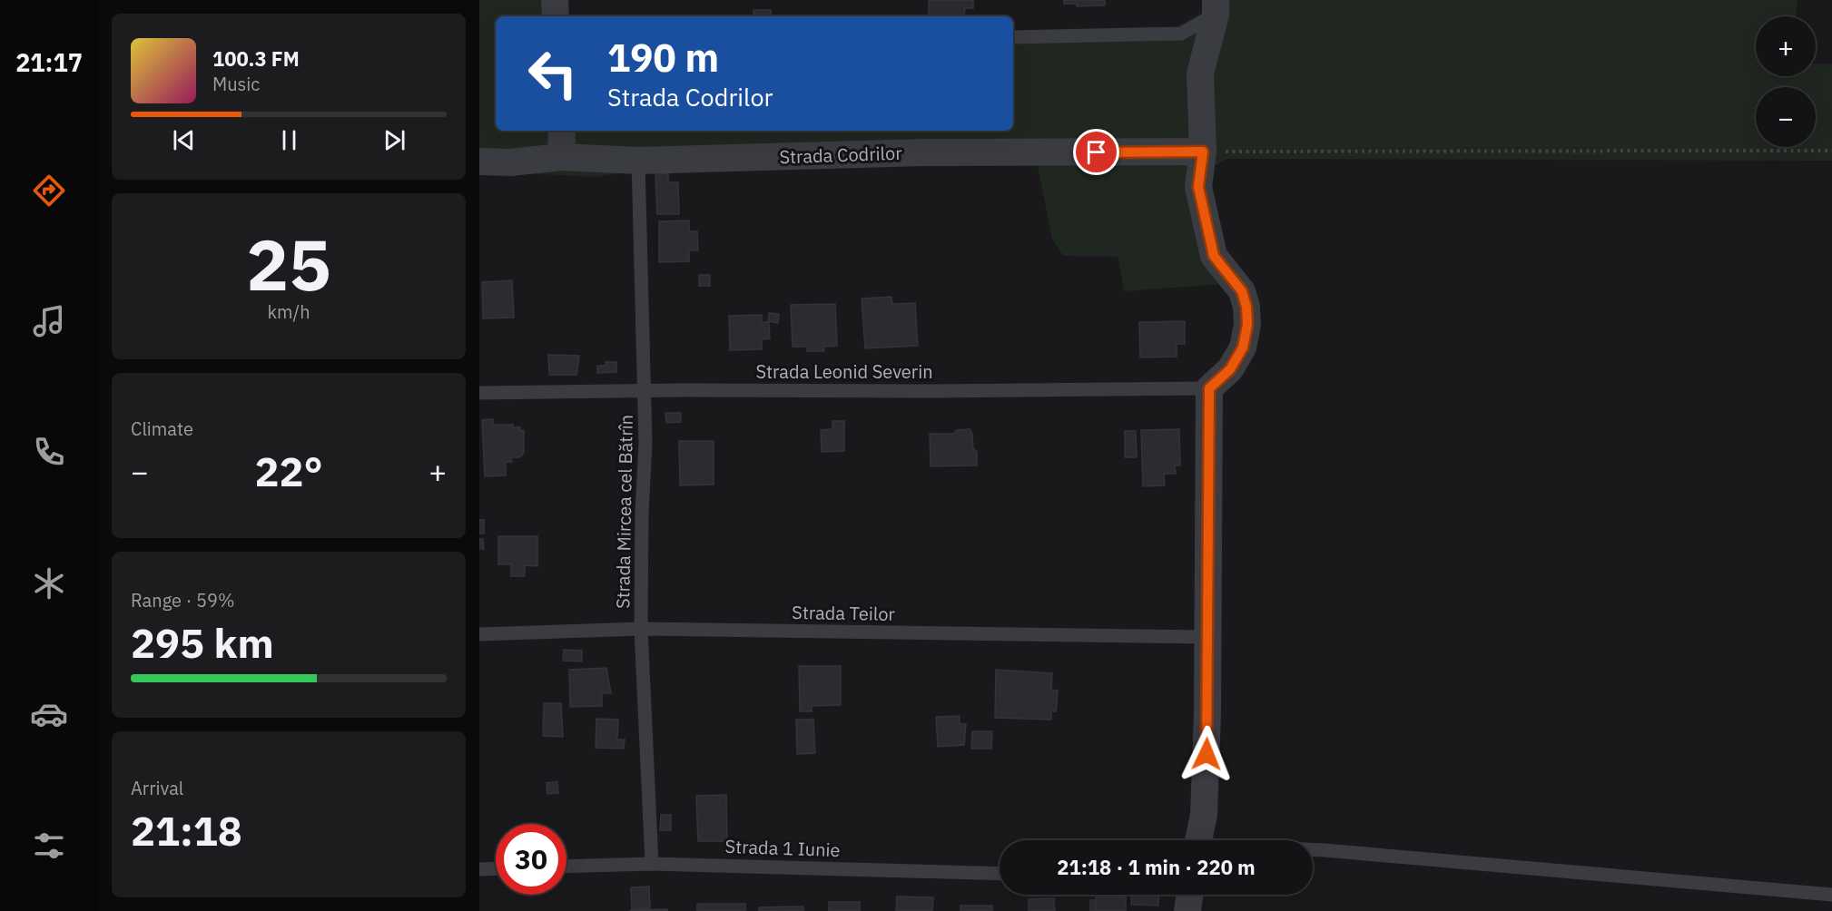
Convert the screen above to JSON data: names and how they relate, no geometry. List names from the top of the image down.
{
  "streets": {
    "street": ["Strada Codrilor"],
    "lane": [
      "Strada Leonid Severin",
      "Strada Mircea cel Bătrîn",
      "Strada Teilor",
      "Strada 1 Iunie"
    ]
  },
  "crossings": [
    ["Strada Codrilor", "Strada Mircea cel Bătrîn"],
    ["Strada Leonid Severin", "Strada Mircea cel Bătrîn"],
    ["Strada Mircea cel Bătrîn", "Strada Teilor"],
    ["Strada Mircea cel Bătrîn", "Strada 1 Iunie"]
  ],
  "page": {
    "tabs": "21:17",
    "map_buttons": ["+", "−"],
    "turn": ["190 m", "Strada Codrilor"],
    "song": ["100.3 FM", "Music"],
    "tile": [
      ["25", "km/h"],
      "Climate",
      ["Range · 59%", "295 km"],
      ["Arrival", "21:18"]
    ],
    "heat": ["−", "22°", "+"],
    "limit": "30",
    "trip": "21:18 · 1 min · 220 m"
  }
}
